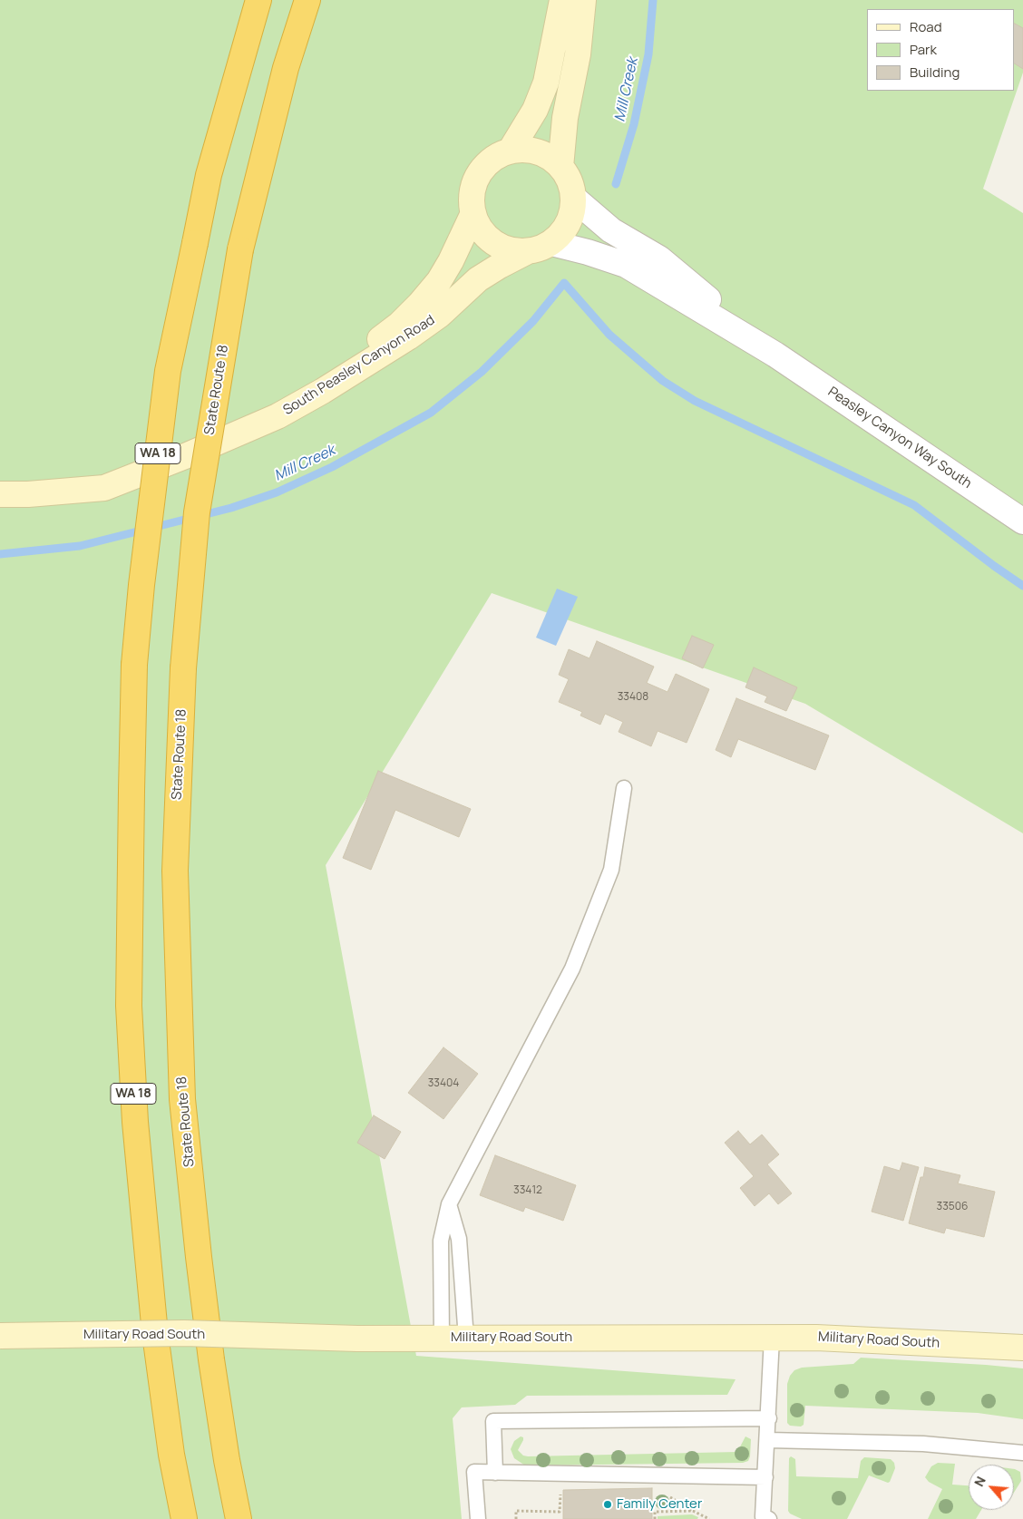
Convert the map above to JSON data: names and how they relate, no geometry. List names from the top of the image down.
{
  "streets": {
    "highway": ["State Route 18", "WA 18"],
    "main road": ["South Peasley Canyon Road", "Military Road South"],
    "street": ["Peasley Canyon Way South"]
  },
  "crossings": [
    ["South Peasley Canyon Road", "Peasley Canyon Way South"]
  ],
  "water": ["Mill Creek"],
  "places": ["Family Center"],
  "house_numbers": [
    "33408",
    "33404",
    "33412",
    "33506"
  ],
  "legend": ["Road", "Park", "Building"],
  "north": "top left"
}
